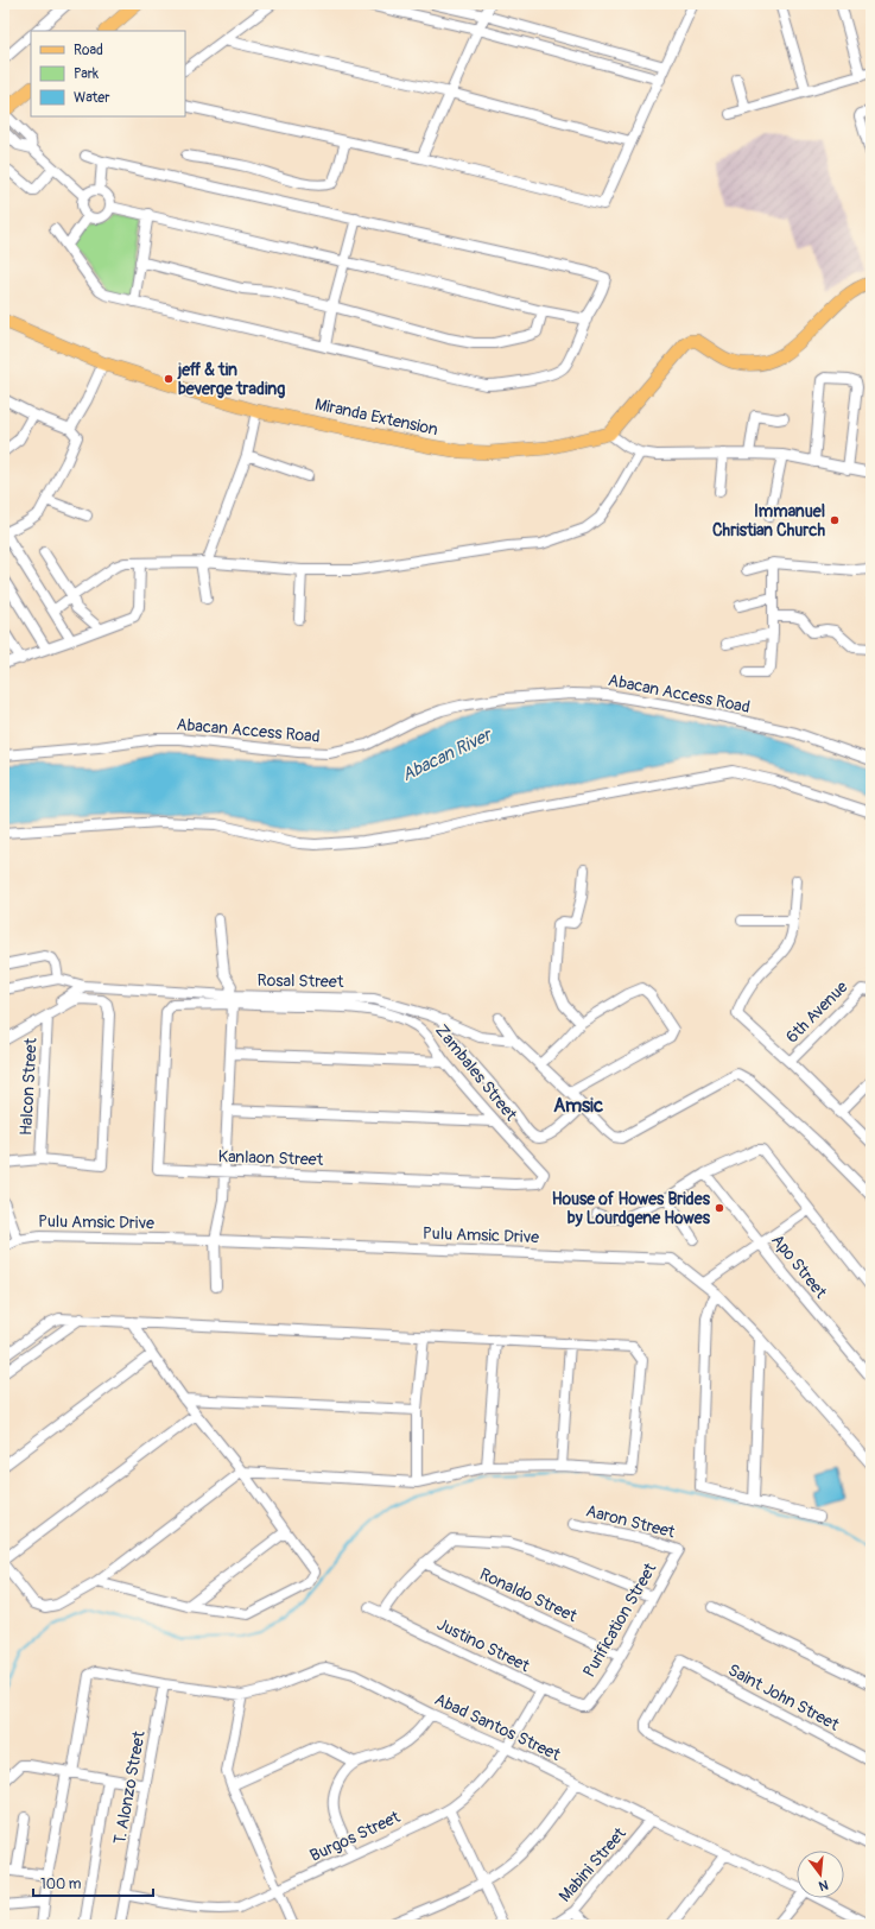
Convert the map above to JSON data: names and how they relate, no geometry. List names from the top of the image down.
{
  "streets": {
    "main road": ["Miranda Extension"],
    "street": [
      "Abacan Access Road",
      "Rosal Street",
      "6th Avenue",
      "Zambales Street",
      "Halcon Street",
      "Kanlaon Street",
      "Pulu Amsic Drive",
      "Apo Street",
      "Aaron Street",
      "Ronaldo Street",
      "Purification Street",
      "Justino Street",
      "Saint John Street",
      "Abad Santos Street",
      "T. Alonzo Street",
      "Burgos Street",
      "Mabini Street"
    ]
  },
  "crossings": [
    ["Rosal Street", "Zambales Street"],
    ["Zambales Street", "Kanlaon Street"],
    ["Aaron Street", "Purification Street"],
    ["Ronaldo Street", "Purification Street"],
    ["Purification Street", "Justino Street"],
    ["Justino Street", "Burgos Street"],
    ["Abad Santos Street", "T. Alonzo Street"],
    ["Abad Santos Street", "Burgos Street"],
    ["Abad Santos Street", "Mabini Street"],
    ["T. Alonzo Street", "Burgos Street"]
  ],
  "districts": ["Amsic"],
  "water": ["Abacan River"],
  "places": ["jeff & tin beverge trading", "Immanuel Christian Church", "House of Howes Brides by Lourdgene Howes"],
  "legend": ["Road", "Park", "Water"],
  "scale_bar": "100 m",
  "north": "bottom"
}
